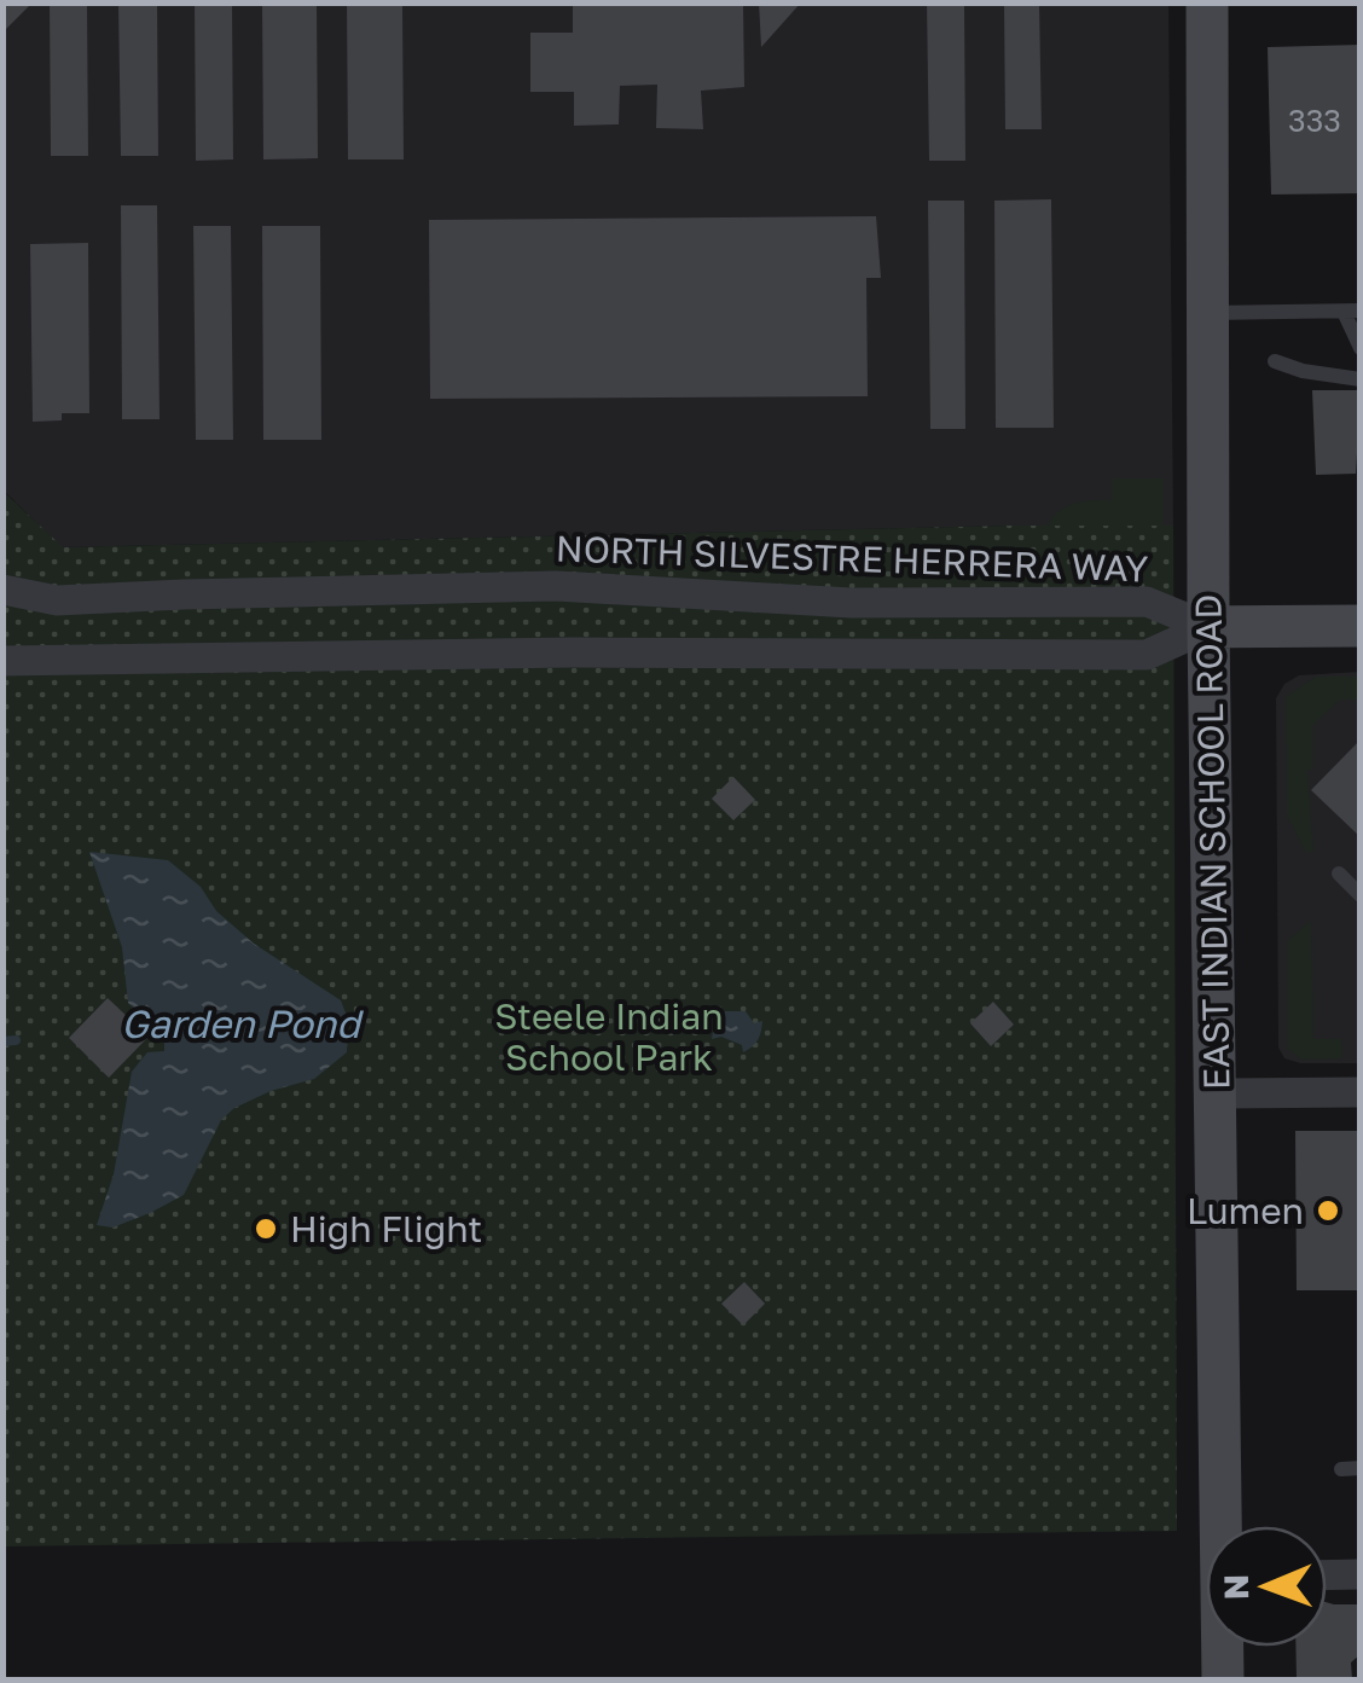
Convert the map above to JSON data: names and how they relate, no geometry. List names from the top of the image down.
{
  "streets": {
    "main road": ["EAST INDIAN SCHOOL ROAD"],
    "street": ["NORTH SILVESTRE HERRERA WAY"]
  },
  "crossings": [
    ["NORTH SILVESTRE HERRERA WAY", "EAST INDIAN SCHOOL ROAD"]
  ],
  "water": ["Garden Pond"],
  "parks": ["Steele Indian School Park"],
  "places": ["Lumen", "High Flight"],
  "house_numbers": ["333"],
  "north": "left"
}
